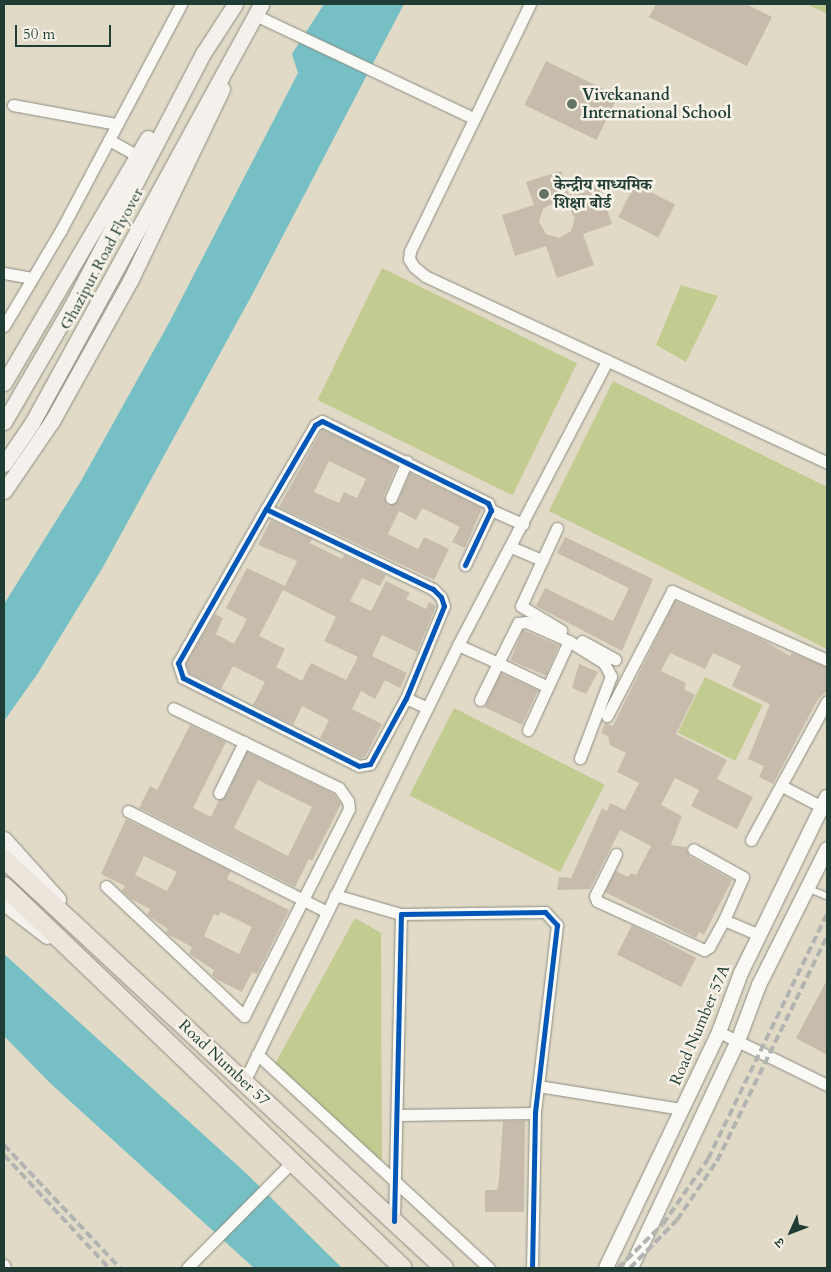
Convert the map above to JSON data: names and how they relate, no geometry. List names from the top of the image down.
{
  "streets": {
    "main road": ["Ghazipur Road Flyover", "Road Number 57"],
    "street": ["Road Number 57A"]
  },
  "places": ["Vivekanand International School", "केन्द्रीय माध्यमिक शिक्षा बोर्ड"],
  "scale_bar": "50 m",
  "north": "bottom left"
}
